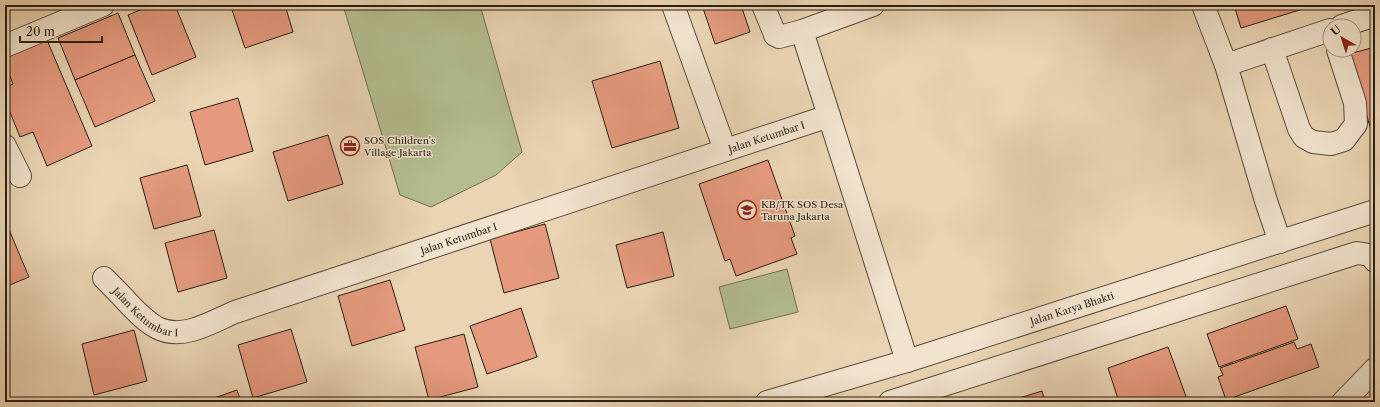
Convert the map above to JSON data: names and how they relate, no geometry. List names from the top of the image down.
{
  "streets": {
    "street": ["Jalan Ketumbar I", "Jalan Karya Bhakti"]
  },
  "places": {
    "office": ["SOS Children's Village Jakarta"],
    "school or university": ["KB/TK SOS Desa Taruna Jakarta"]
  },
  "scale_bar": "20 m",
  "north": "top left"
}
